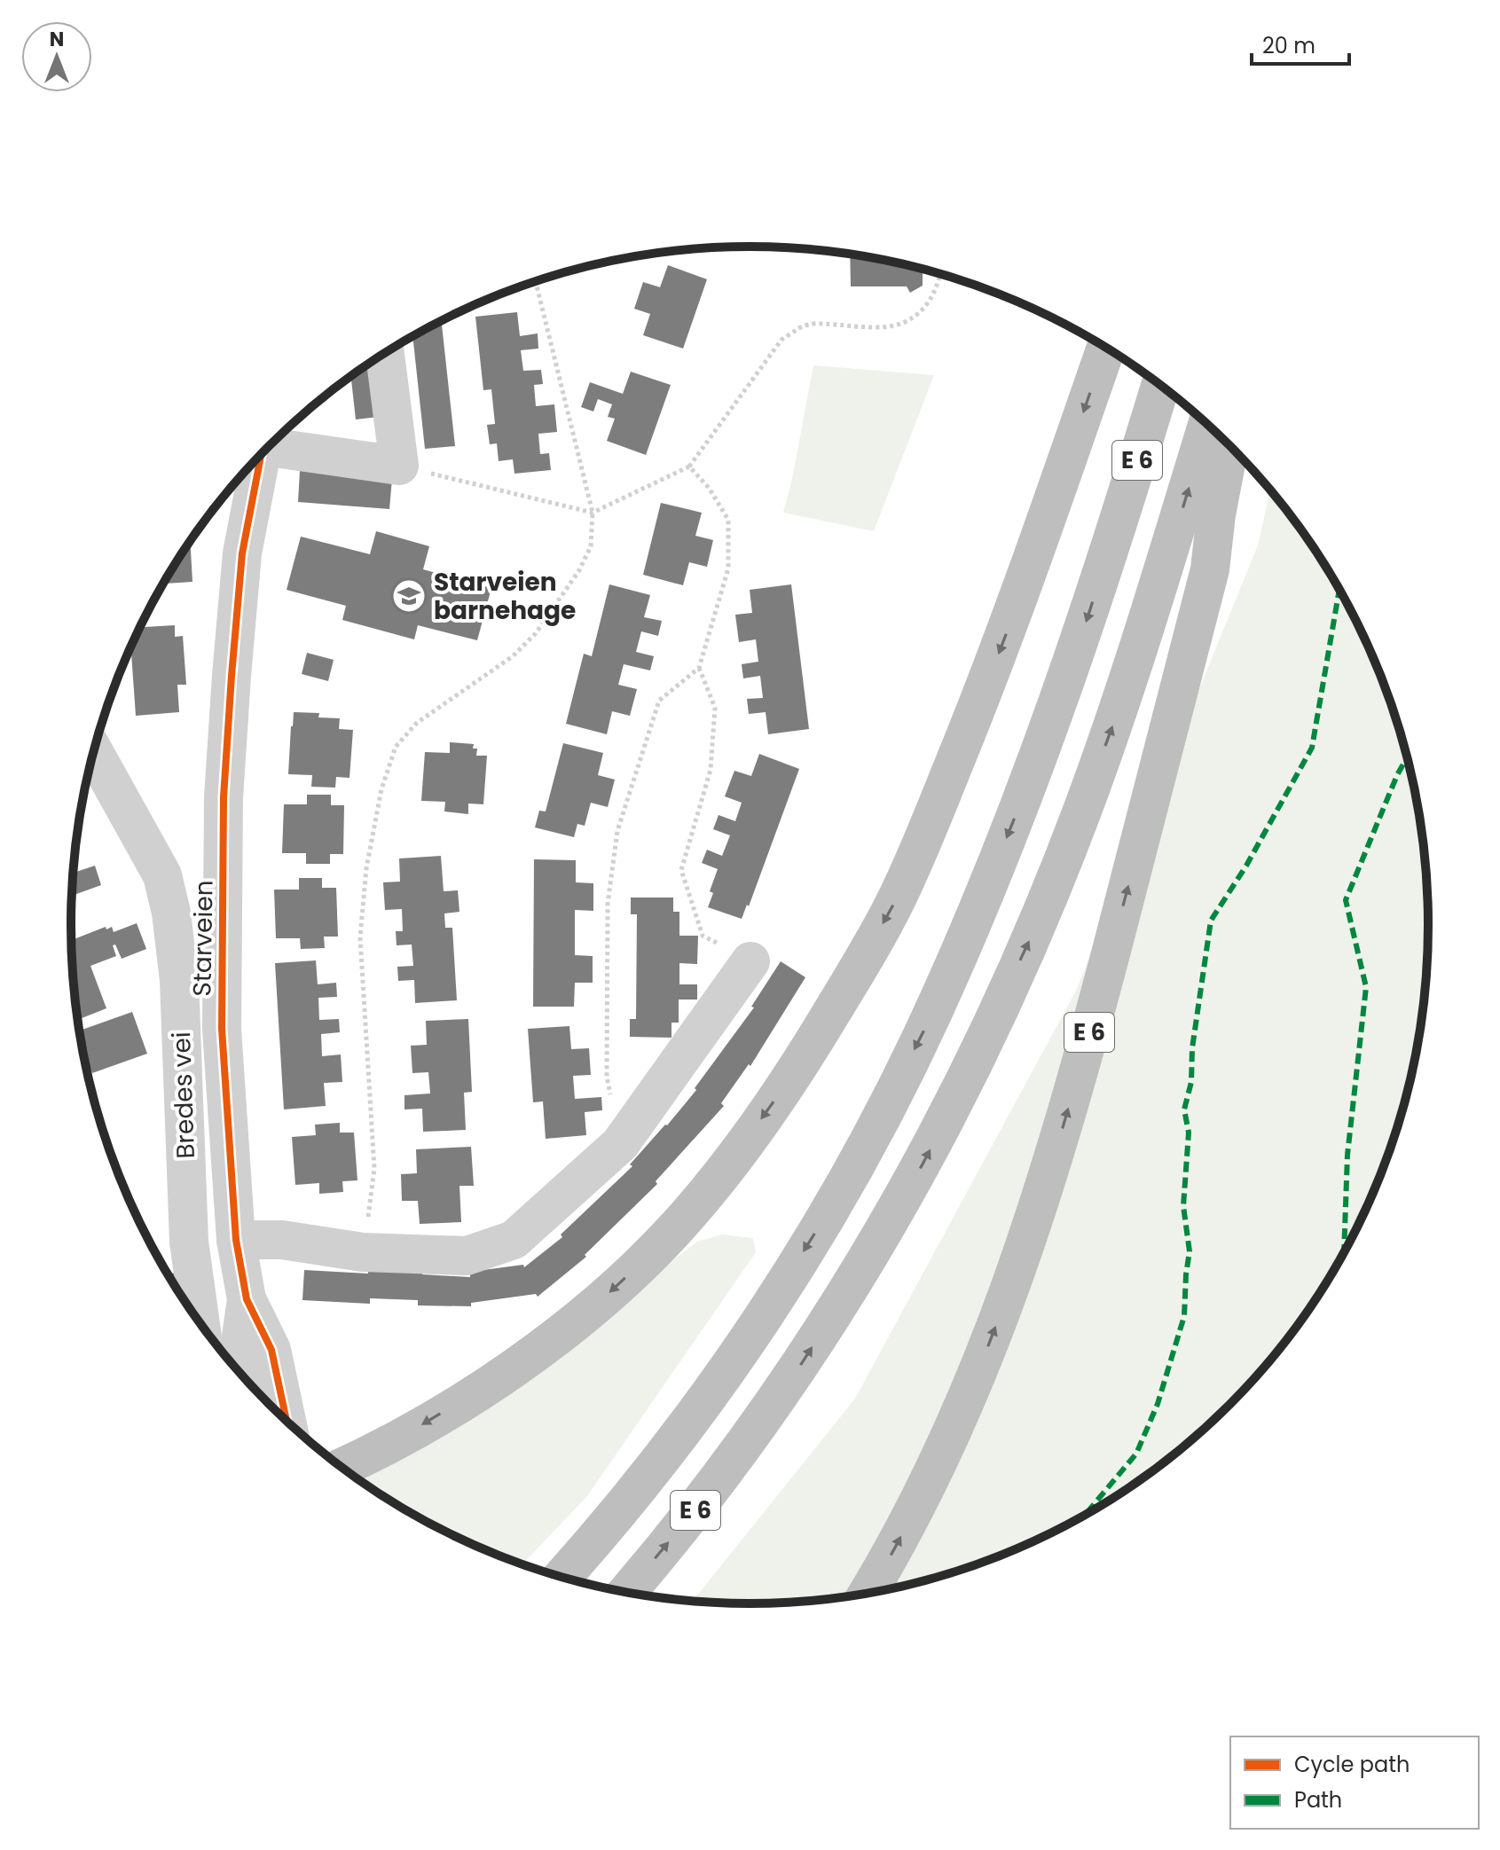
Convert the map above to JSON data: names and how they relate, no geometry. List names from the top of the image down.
{
  "streets": {
    "highway": ["E 6"],
    "street": ["Starveien", "Bredes vei"]
  },
  "places": {
    "school or university": ["Starveien barnehage"]
  },
  "legend": ["Cycle path", "Path"],
  "scale_bar": "20 m",
  "north": "top"
}
